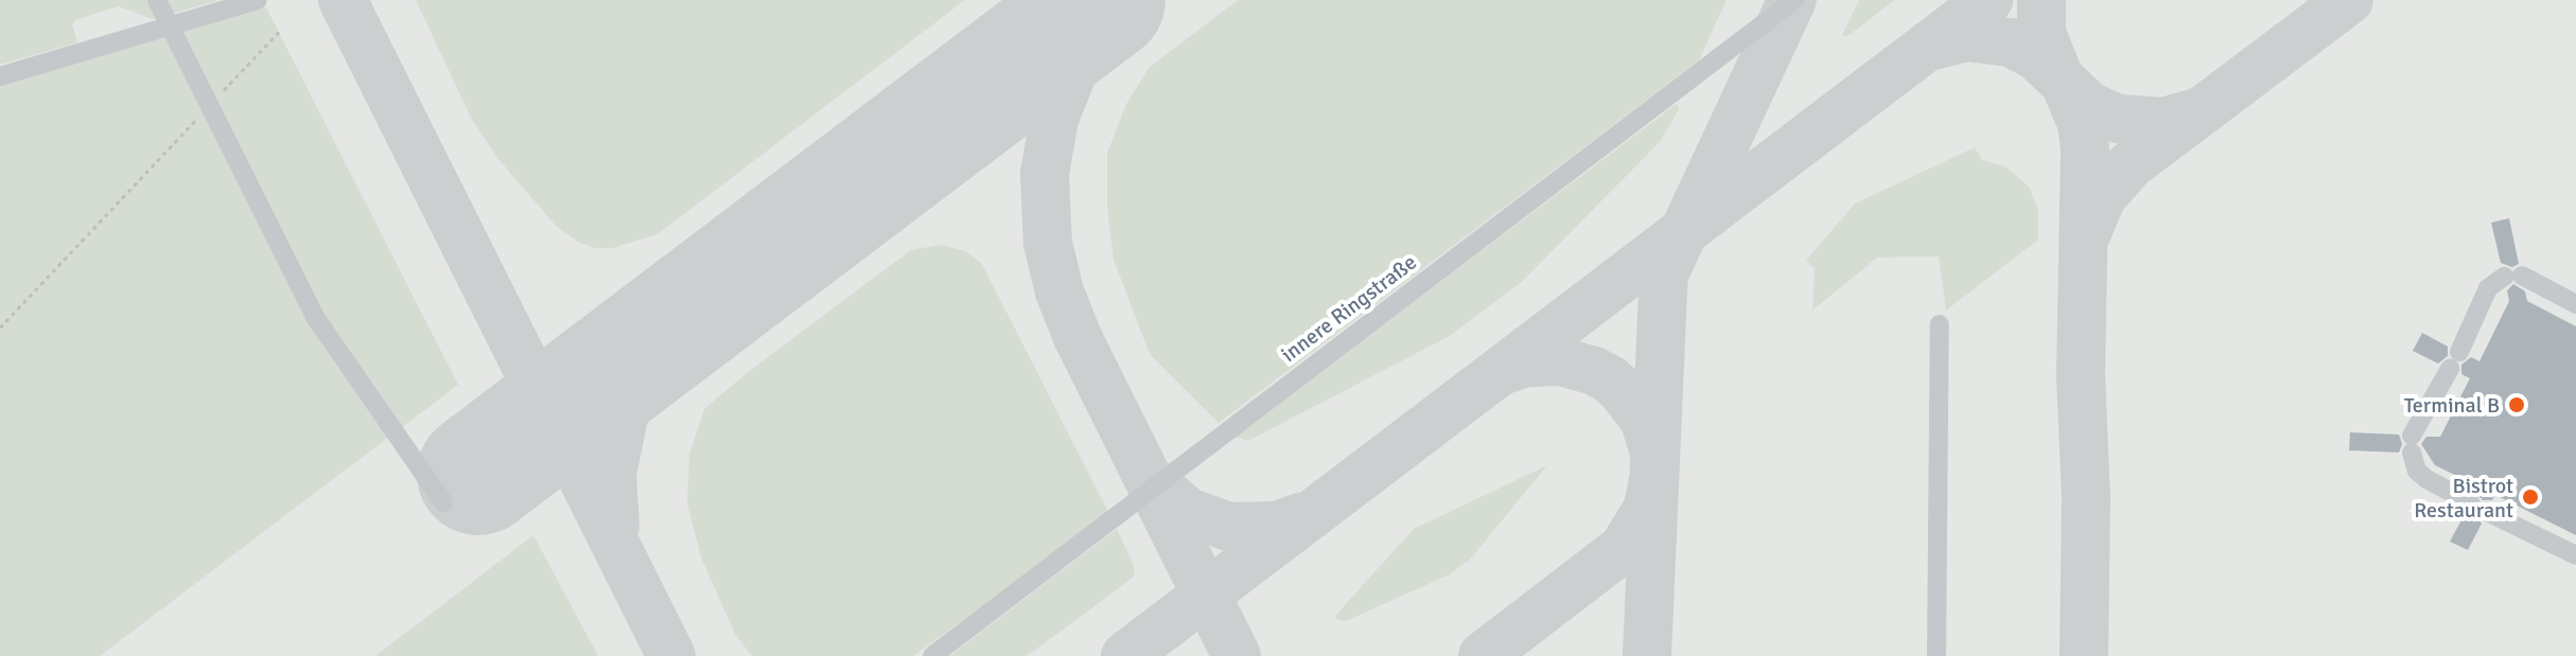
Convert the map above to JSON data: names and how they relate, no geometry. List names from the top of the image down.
{
  "streets": {
    "lane": ["innere Ringstraße"]
  },
  "places": ["Terminal B", "Bistrot Restaurant"]
}
